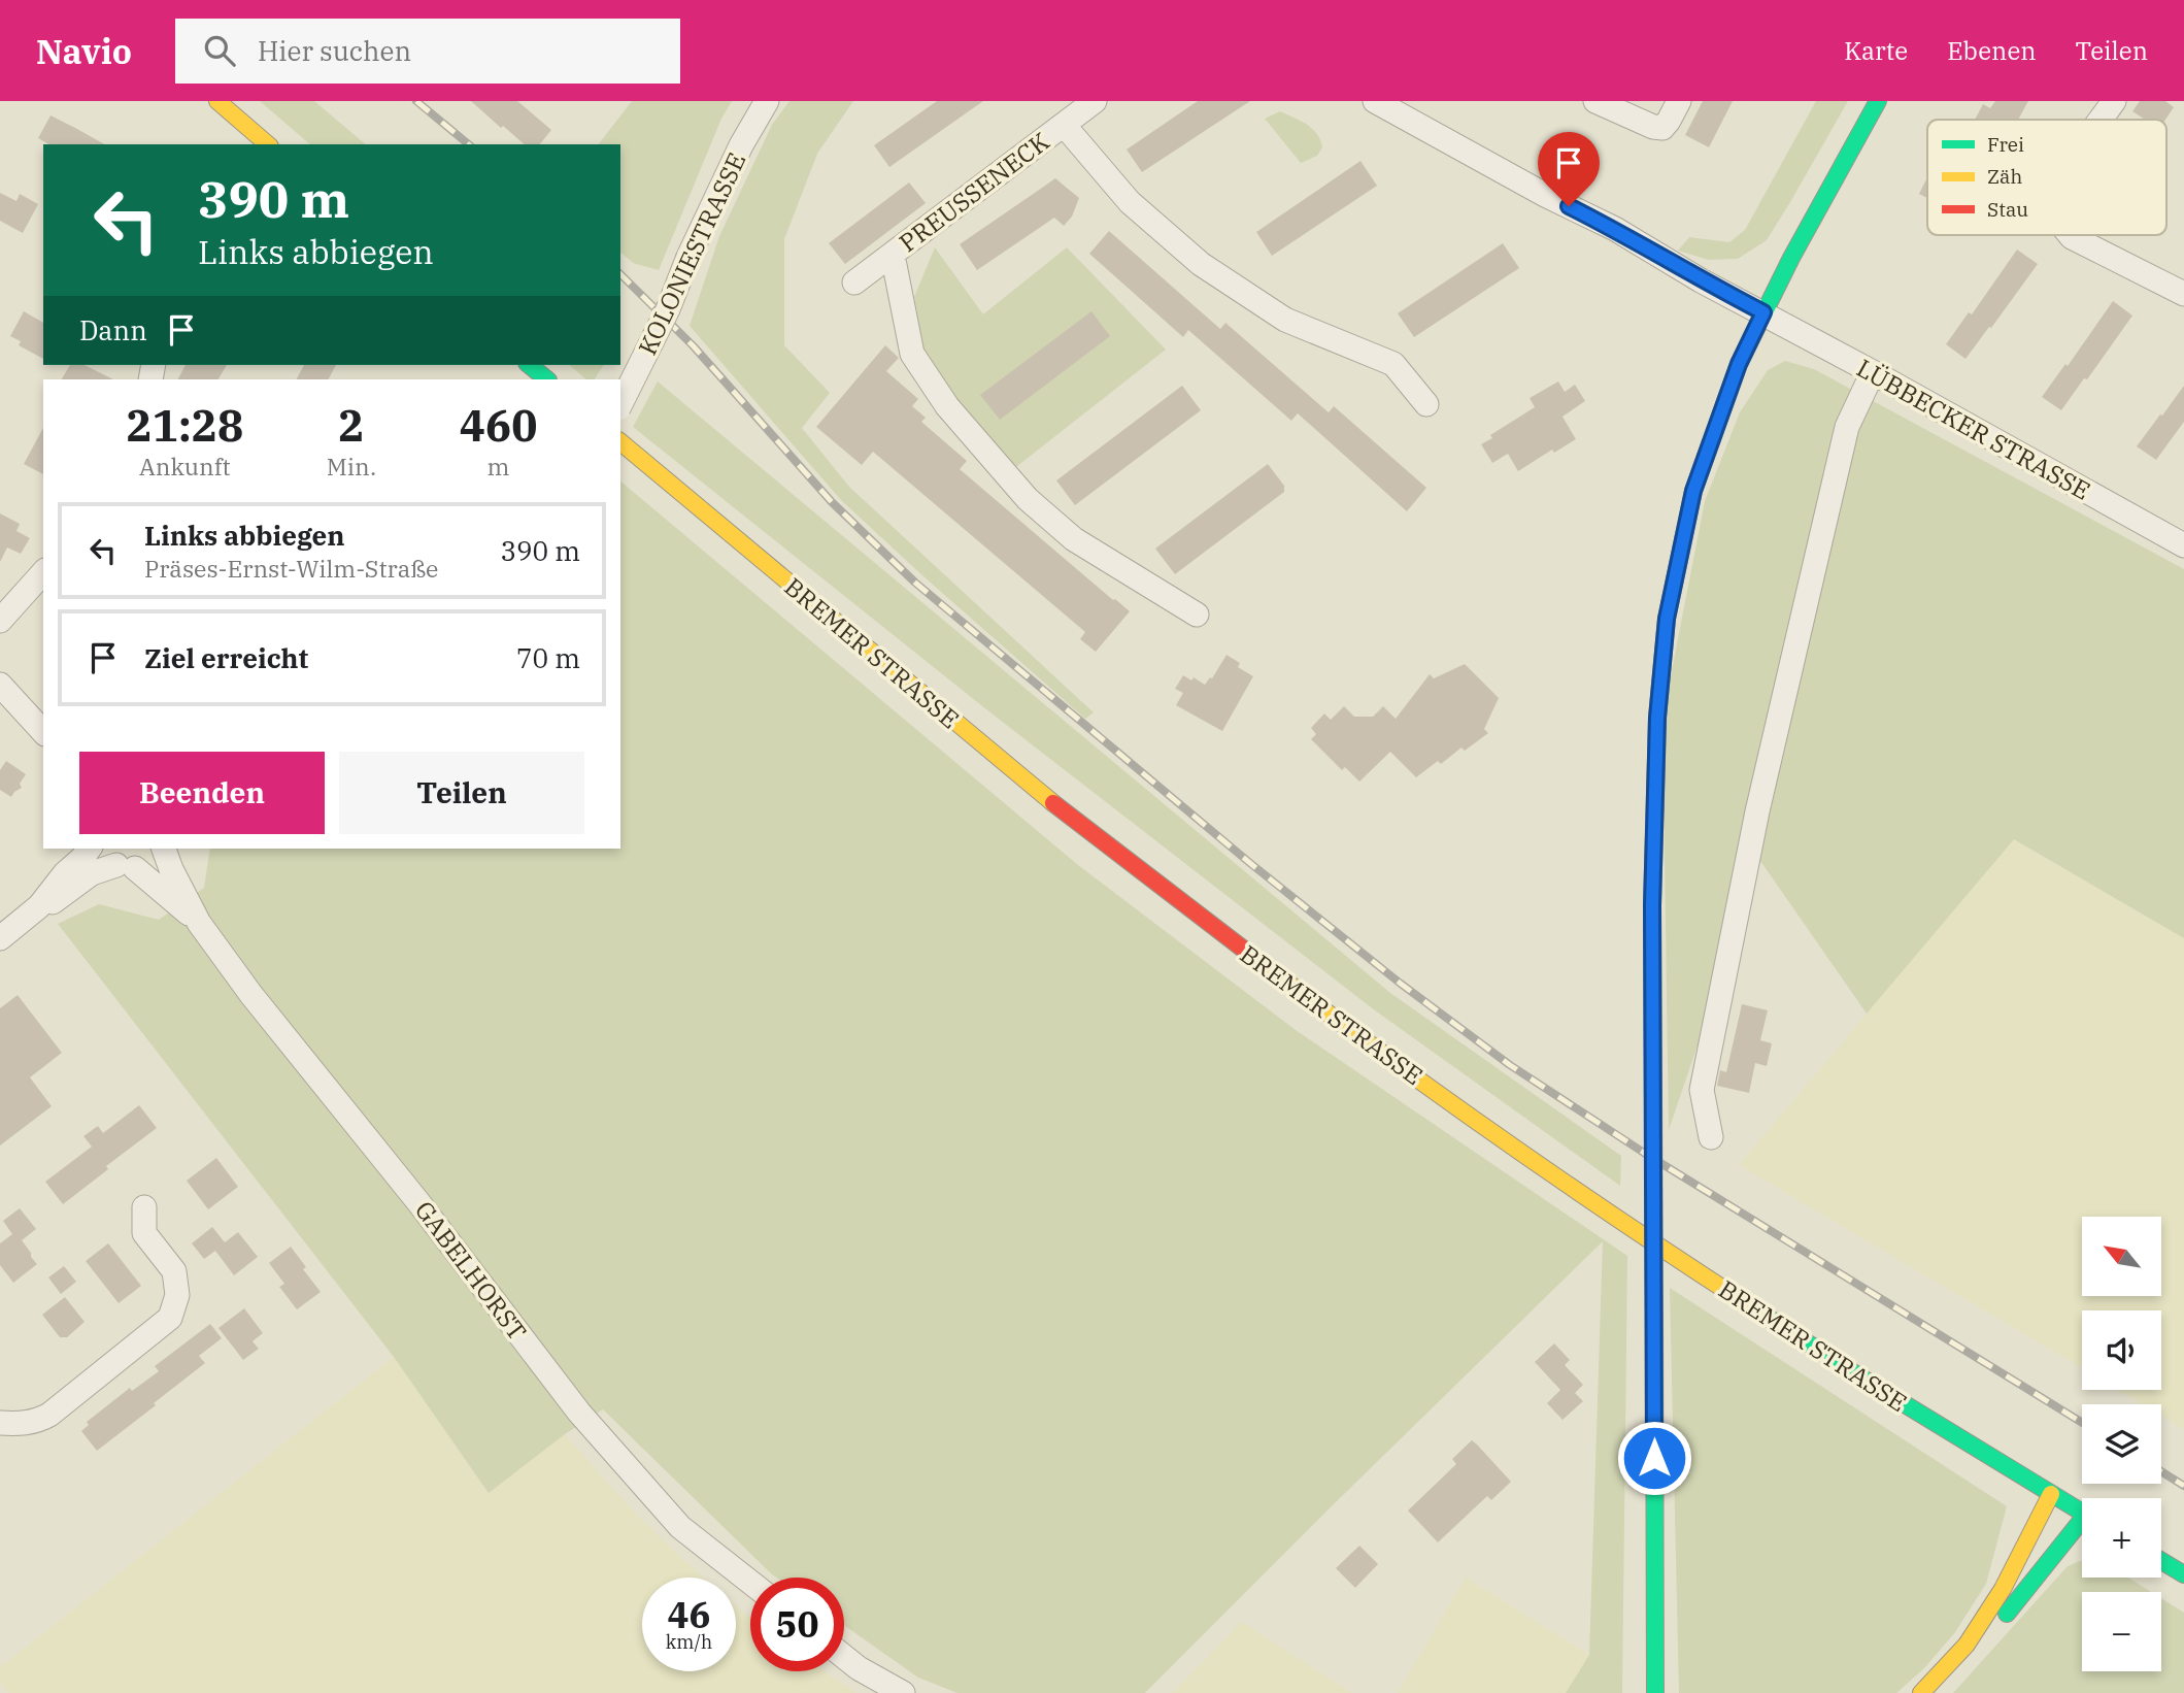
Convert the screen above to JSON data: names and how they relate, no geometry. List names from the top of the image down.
{
  "streets": {
    "main road": ["BREMER STRASSE"],
    "street": [
      "PREUSSENECK",
      "KOLONIESTRASSE",
      "LÜBBECKER STRASSE",
      "GABELHORST"
    ]
  },
  "legend": ["Frei", "Zäh", "Stau"],
  "north": "top left",
  "page": {
    "header": "Navio",
    "search": "Hier suchen",
    "nav": ["Karte", "Ebenen", "Teilen"],
    "turn": ["390 m", "Links abbiegen"],
    "then": "Dann",
    "eta": [
      "21:28",
      "Ankunft",
      "2",
      "Min.",
      "460",
      "m"
    ],
    "list": [
      {
        "name": "Links abbiegen",
        "note": "Präses-Ernst-Wilm-Straße",
        "value": "390 m"
      },
      {
        "name": "Ziel erreicht",
        "value": "70 m"
      }
    ],
    "buttons": ["Beenden", "Teilen"],
    "map_buttons": ["+", "−"],
    "speed": "46 km/h",
    "limit": "50"
  }
}
